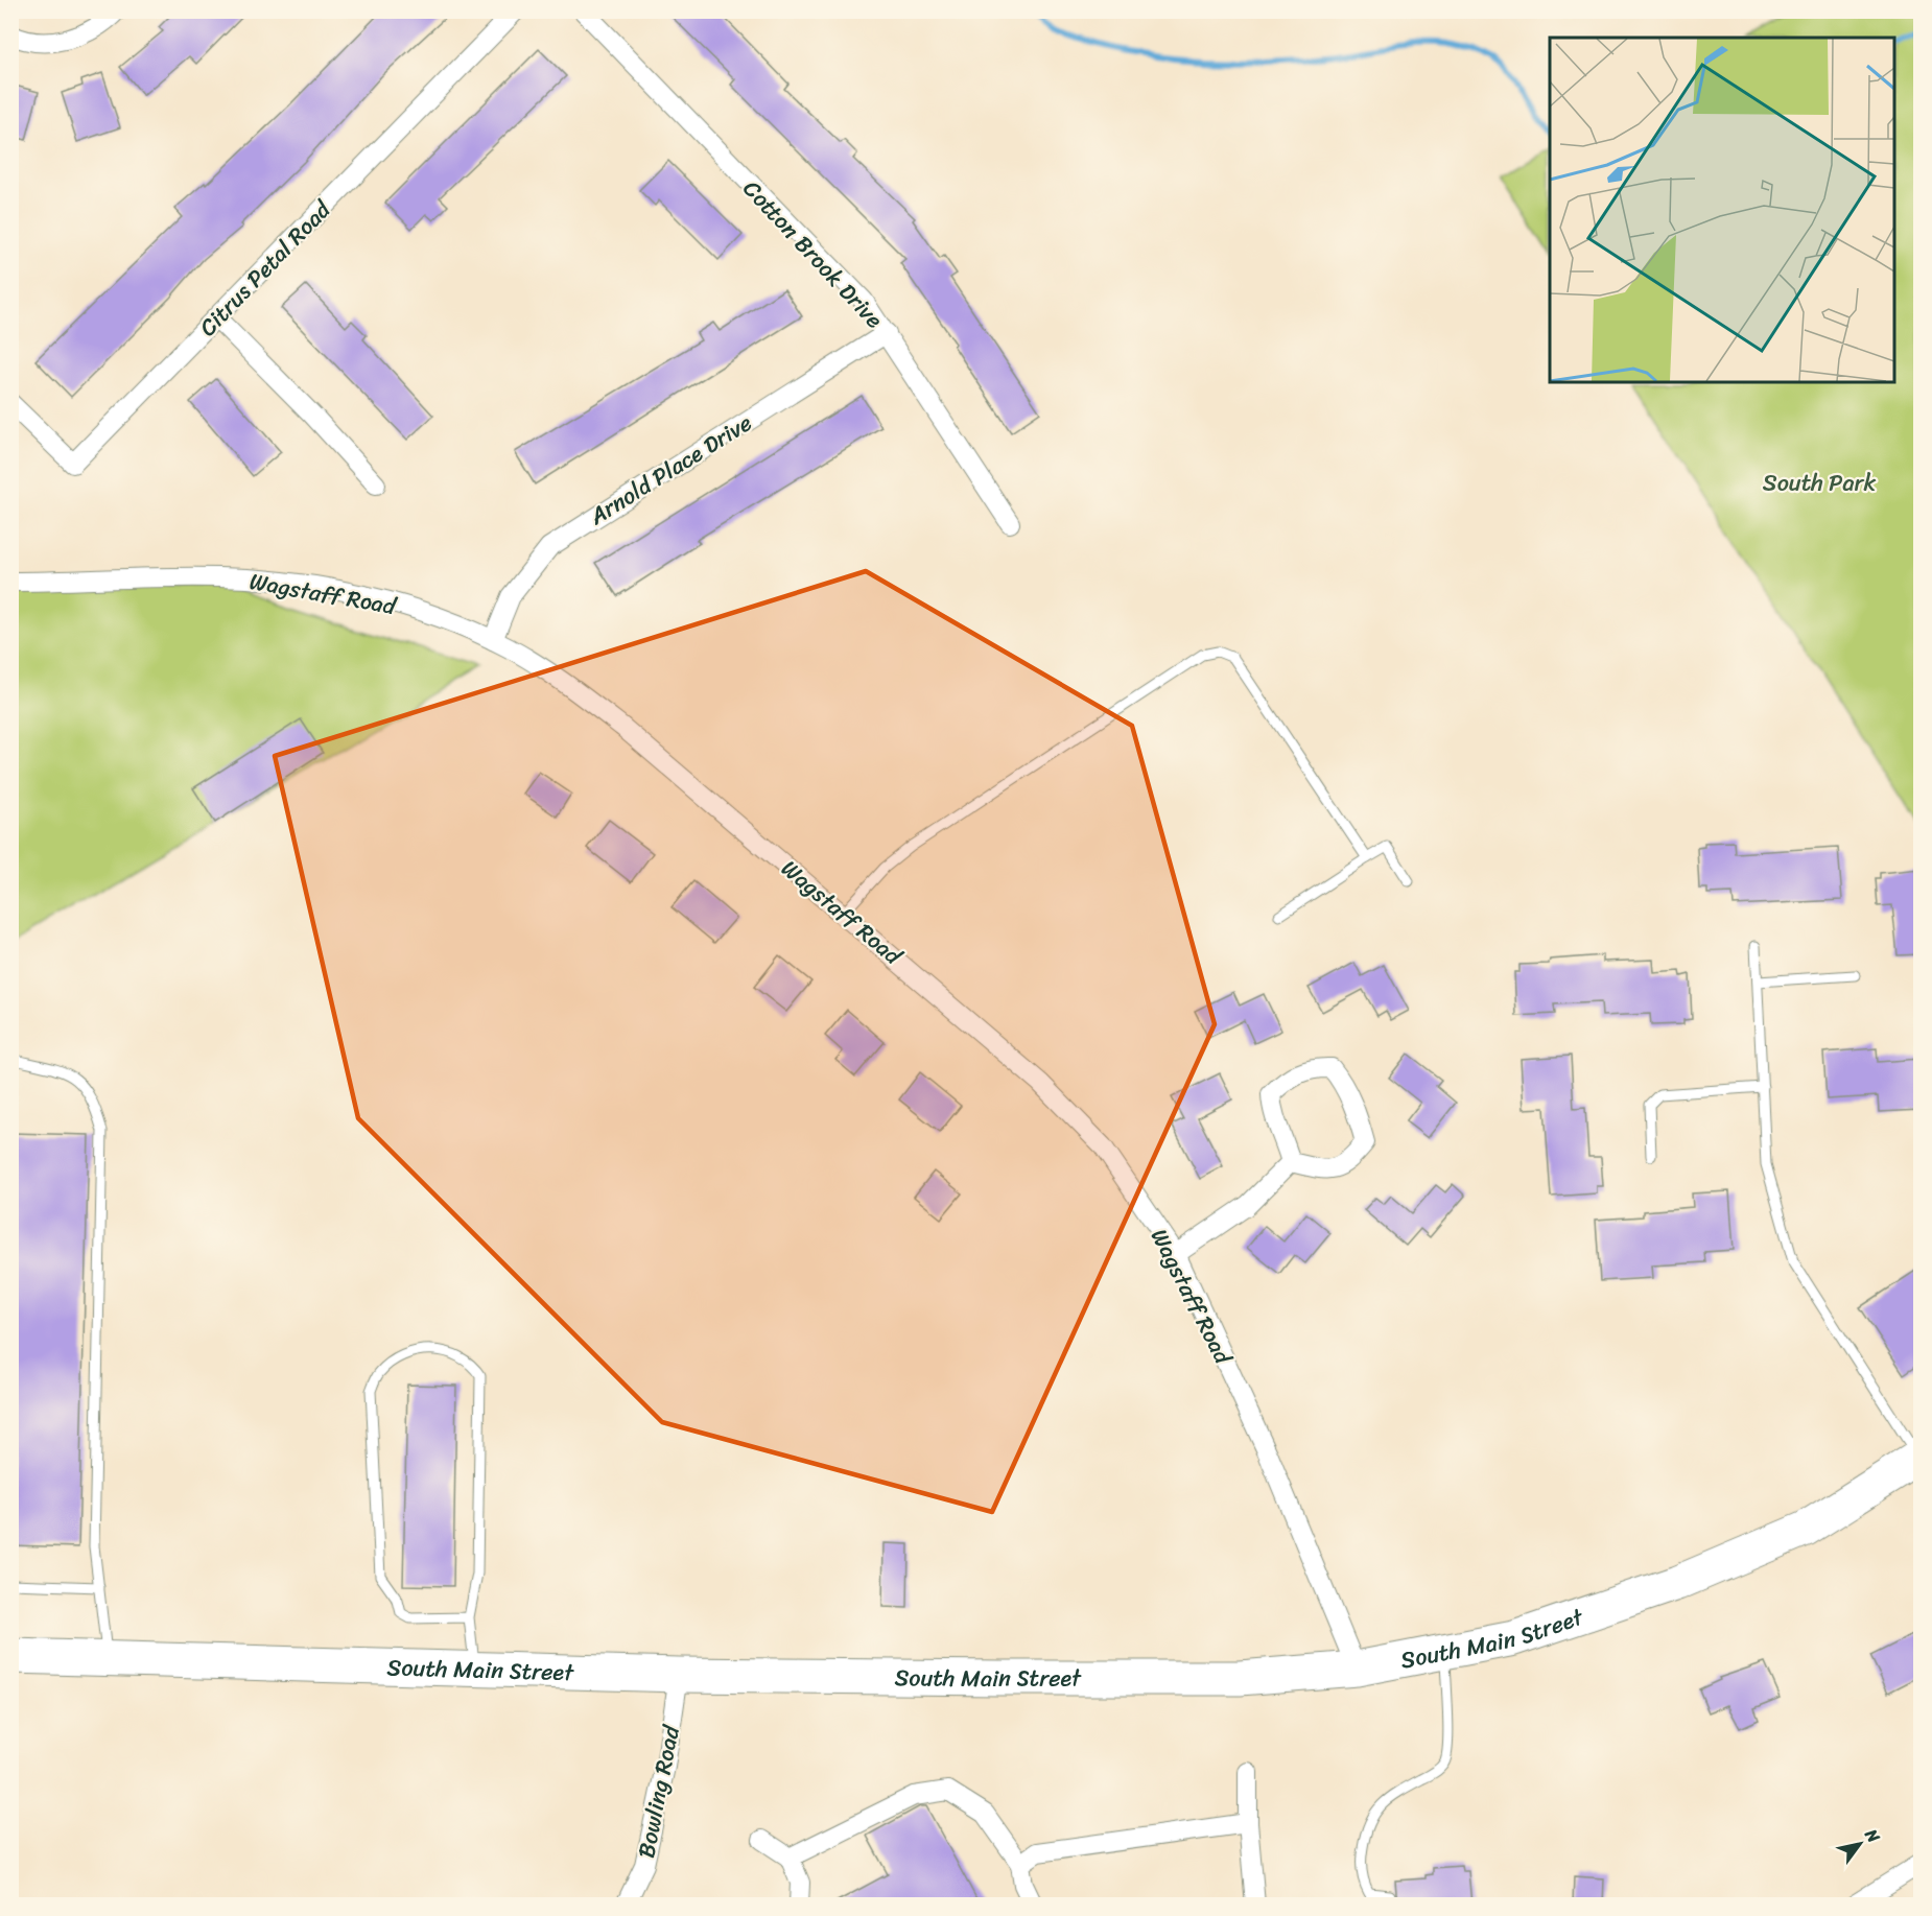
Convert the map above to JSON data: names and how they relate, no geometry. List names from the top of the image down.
{
  "streets": {
    "highway": ["South Main Street"],
    "street": [
      "Cotton Brook Drive",
      "Citrus Petal Road",
      "Arnold Place Drive",
      "Wagstaff Road",
      "Bowling Road"
    ]
  },
  "crossings": [
    ["Cotton Brook Drive", "Arnold Place Drive"],
    ["Arnold Place Drive", "Wagstaff Road"],
    ["Wagstaff Road", "South Main Street"],
    ["South Main Street", "Bowling Road"]
  ],
  "parks": ["South Park"],
  "north": "top right"
}
